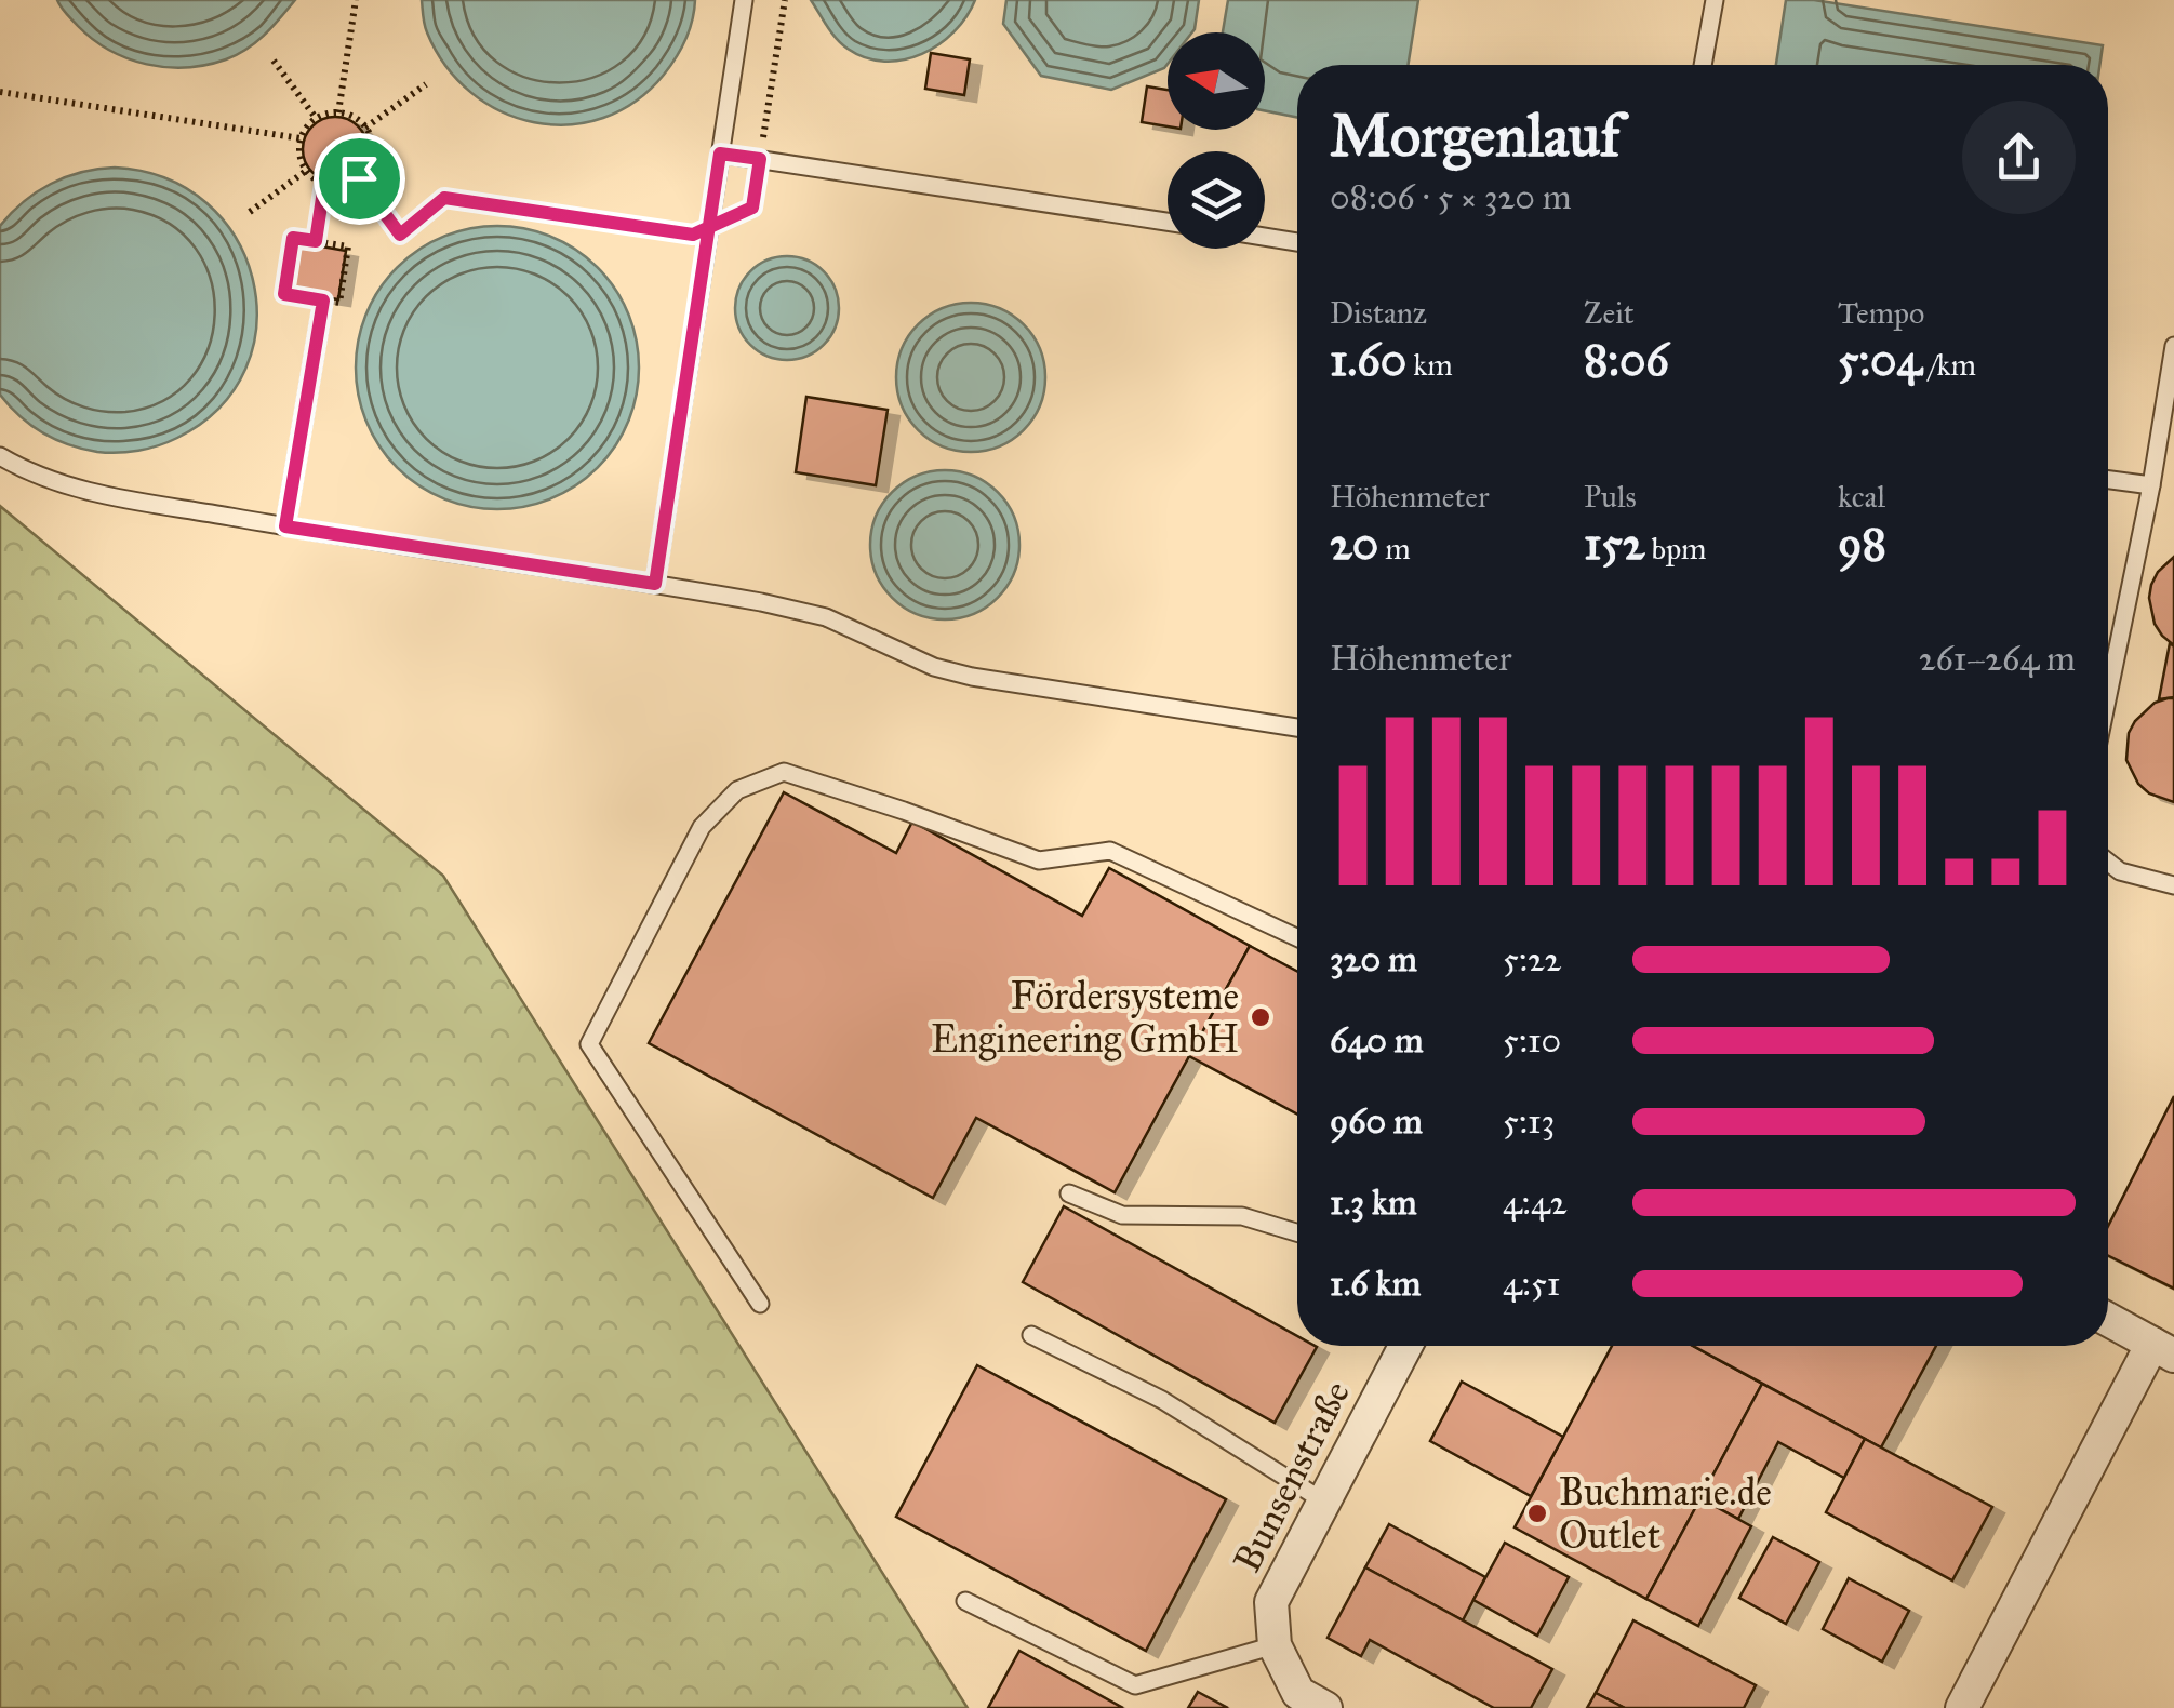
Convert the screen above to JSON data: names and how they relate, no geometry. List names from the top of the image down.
{
  "streets": {
    "street": ["Bunsenstraße"]
  },
  "places": ["Fördersysteme Engineering GmbH", "Buchmarie.de Outlet"],
  "north": "left",
  "page": {
    "heading": ["Morgenlauf", "08:06 · 5 × 320 m"],
    "stats": [
      ["Distanz", "1.60 km"],
      ["Zeit", "8:06"],
      ["Tempo", "5:04 /km"],
      ["Höhenmeter", "20 m"],
      ["Puls", "152 bpm"],
      ["kcal", "98"]
    ],
    "chart": ["Höhenmeter", "261–264 m"],
    "list": [
      {
        "name": "320 m",
        "note": "5:22"
      },
      {
        "name": "640 m",
        "note": "5:10"
      },
      {
        "name": "960 m",
        "note": "5:13"
      },
      {
        "name": "1.3 km",
        "note": "4:42"
      },
      {
        "name": "1.6 km",
        "note": "4:51"
      }
    ]
  }
}
